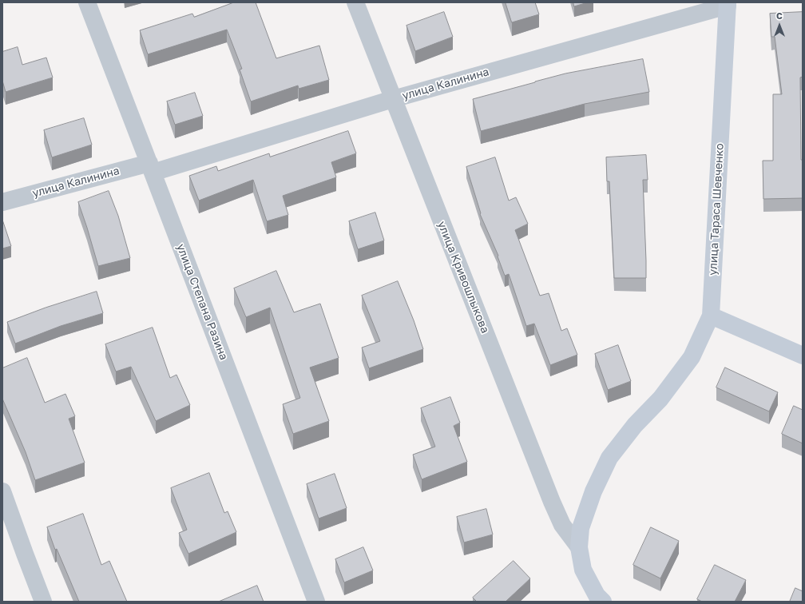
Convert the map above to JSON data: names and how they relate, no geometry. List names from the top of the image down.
{
  "streets": {
    "street": [
      "улица Калинина",
      "улица Тараса Шевченко",
      "улица Кривошлыкова",
      "улица Степана Разина"
    ]
  },
  "crossings": [
    ["улица Калинина", "улица Тараса Шевченко"],
    ["улица Калинина", "улица Кривошлыкова"],
    ["улица Калинина", "улица Степана Разина"],
    ["улица Тараса Шевченко", "улица Кривошлыкова"]
  ],
  "north": "top"
}
